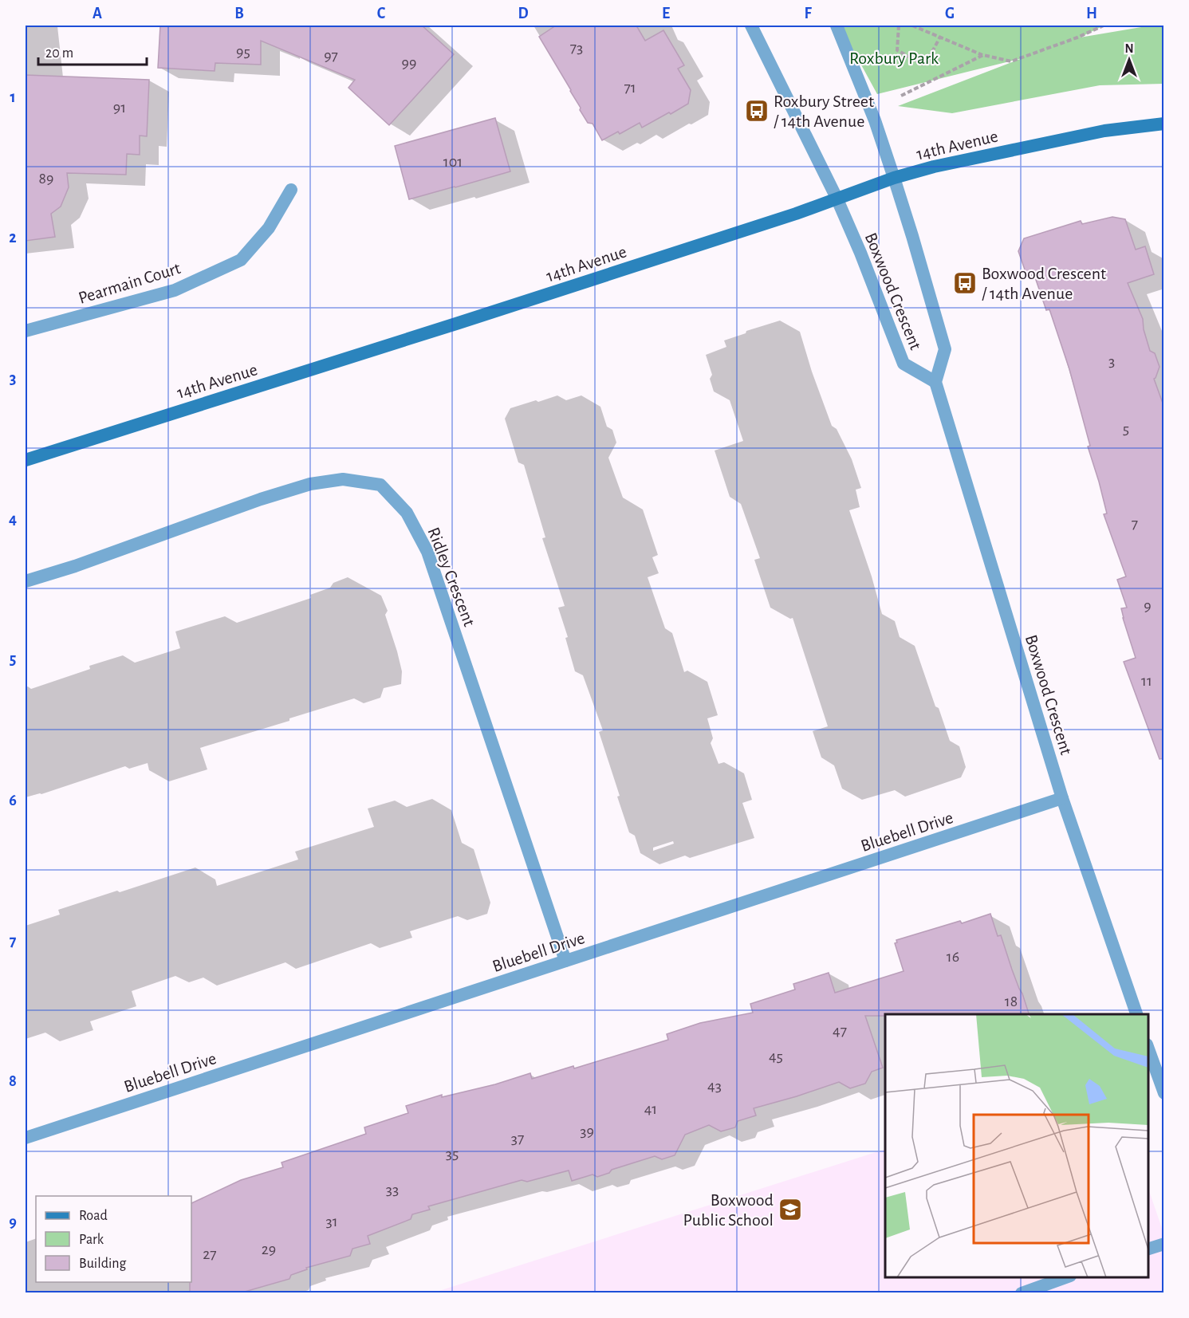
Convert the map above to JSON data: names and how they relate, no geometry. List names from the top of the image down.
{
  "streets": {
    "main road": ["14th Avenue"],
    "street": [
      "Pearmain Court",
      "Boxwood Crescent",
      "Ridley Crescent",
      "Bluebell Drive"
    ]
  },
  "crossings": [
    ["14th Avenue", "Boxwood Crescent"],
    ["Boxwood Crescent", "Bluebell Drive"],
    ["Ridley Crescent", "Bluebell Drive"]
  ],
  "parks": ["Roxbury Park"],
  "places": {
    "bus stop": ["Roxbury Street / 14th Avenue", "Boxwood Crescent / 14th Avenue"],
    "school or university": ["Boxwood Public School"]
  },
  "house_numbers": [
    "73",
    "95",
    "97",
    "99",
    "71",
    "91",
    "101",
    "89",
    "3",
    "5",
    "7",
    "9",
    "11",
    "16",
    "18",
    "47",
    "45",
    "43",
    "41",
    "39",
    "37",
    "35",
    "33",
    "31",
    "29",
    "27"
  ],
  "legend": ["Road", "Park", "Building"],
  "scale_bar": "20 m",
  "north": "top",
  "grid": {
    "columns": [
      "A",
      "B",
      "C",
      "D",
      "E",
      "F",
      "G",
      "H"
    ],
    "rows": [
      "1",
      "2",
      "3",
      "4",
      "5",
      "6",
      "7",
      "8",
      "9"
    ]
  }
}
